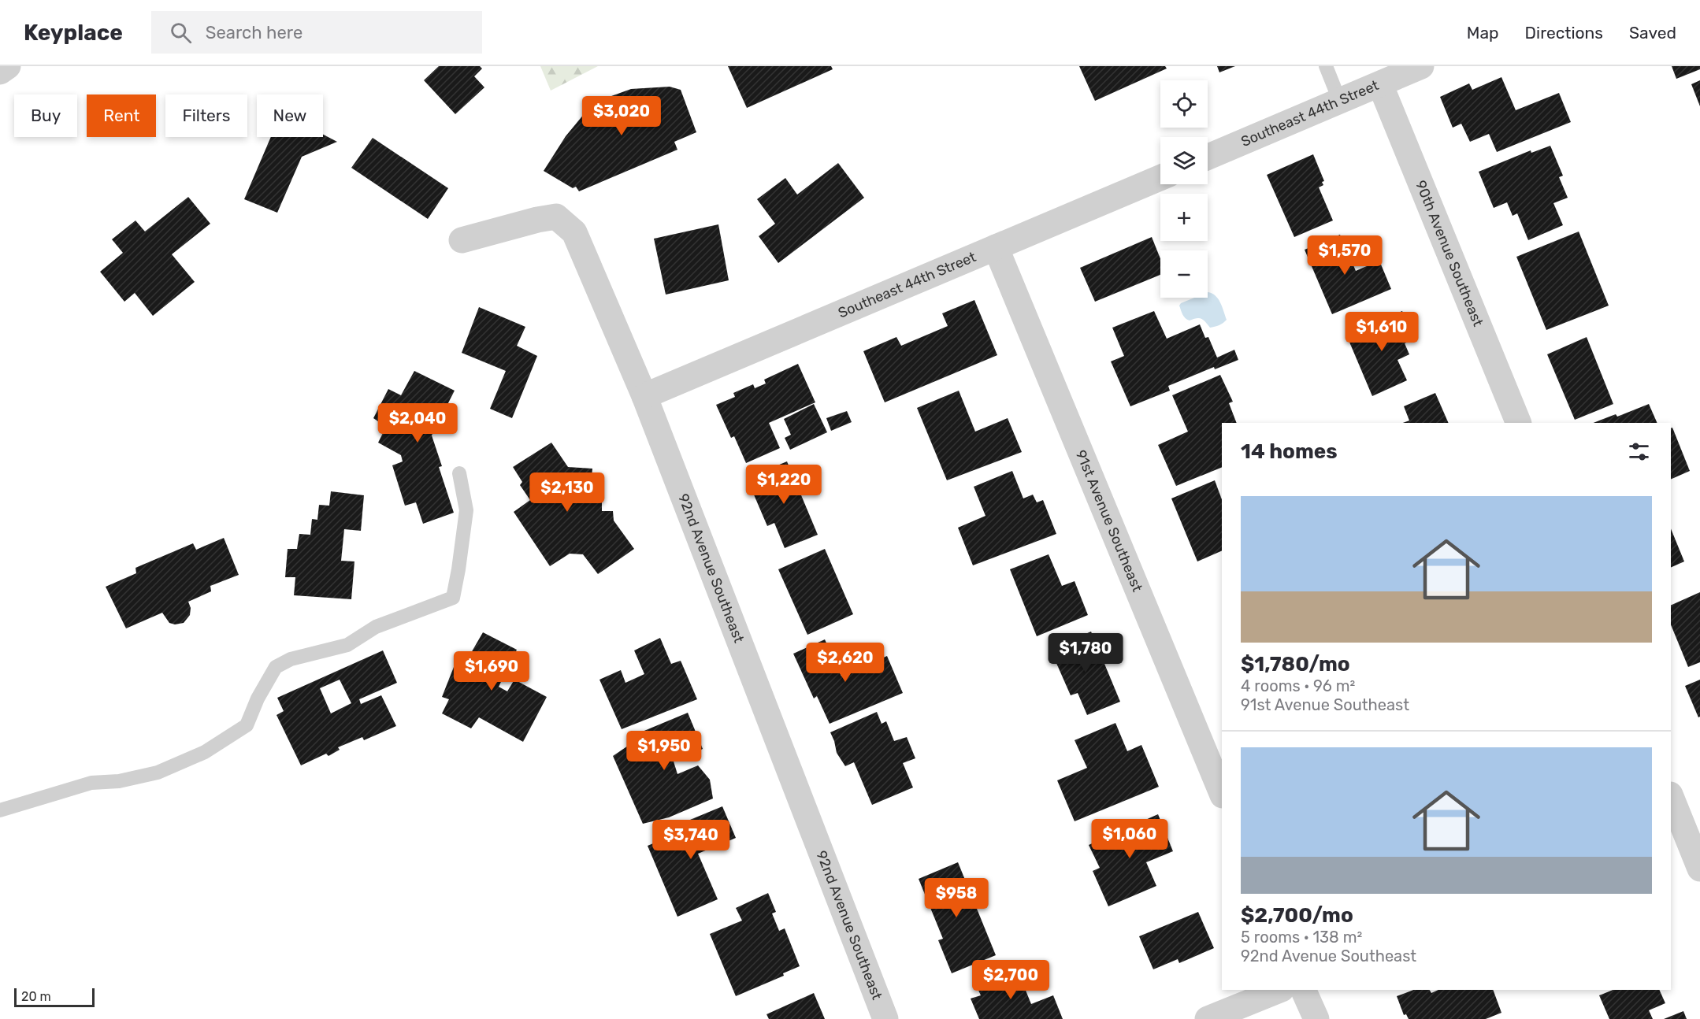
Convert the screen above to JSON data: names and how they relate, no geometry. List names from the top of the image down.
{
  "streets": {
    "street": [
      "Southeast 44th Street",
      "90th Avenue Southeast",
      "91st Avenue Southeast",
      "92nd Avenue Southeast"
    ]
  },
  "crossings": [
    ["Southeast 44th Street", "90th Avenue Southeast"],
    ["Southeast 44th Street", "91st Avenue Southeast"],
    ["Southeast 44th Street", "92nd Avenue Southeast"]
  ],
  "scale_bar": "20 m",
  "page": {
    "header": "Keyplace",
    "search": "Search here",
    "nav": ["Map", "Directions", "Saved"],
    "map_buttons": ["+", "−"],
    "chip": [
      "Buy",
      "Rent",
      "Filters",
      "New"
    ],
    "price": [
      "$3,020",
      "$1,570",
      "$1,610",
      "$2,040",
      "$1,220",
      "$2,130",
      "$1,780",
      "$2,620",
      "$1,690",
      "$1,950",
      "$1,060",
      "$3,740",
      "$958",
      "$2,700"
    ],
    "heading": "14 homes",
    "list": [
      {
        "name": "$1,780/mo",
        "note": "4 rooms · 96 m² · 91st Avenue Southeast"
      },
      {
        "name": "$2,700/mo",
        "note": "5 rooms · 138 m² · 92nd Avenue Southeast"
      }
    ],
    "scale": "20 m"
  }
}
